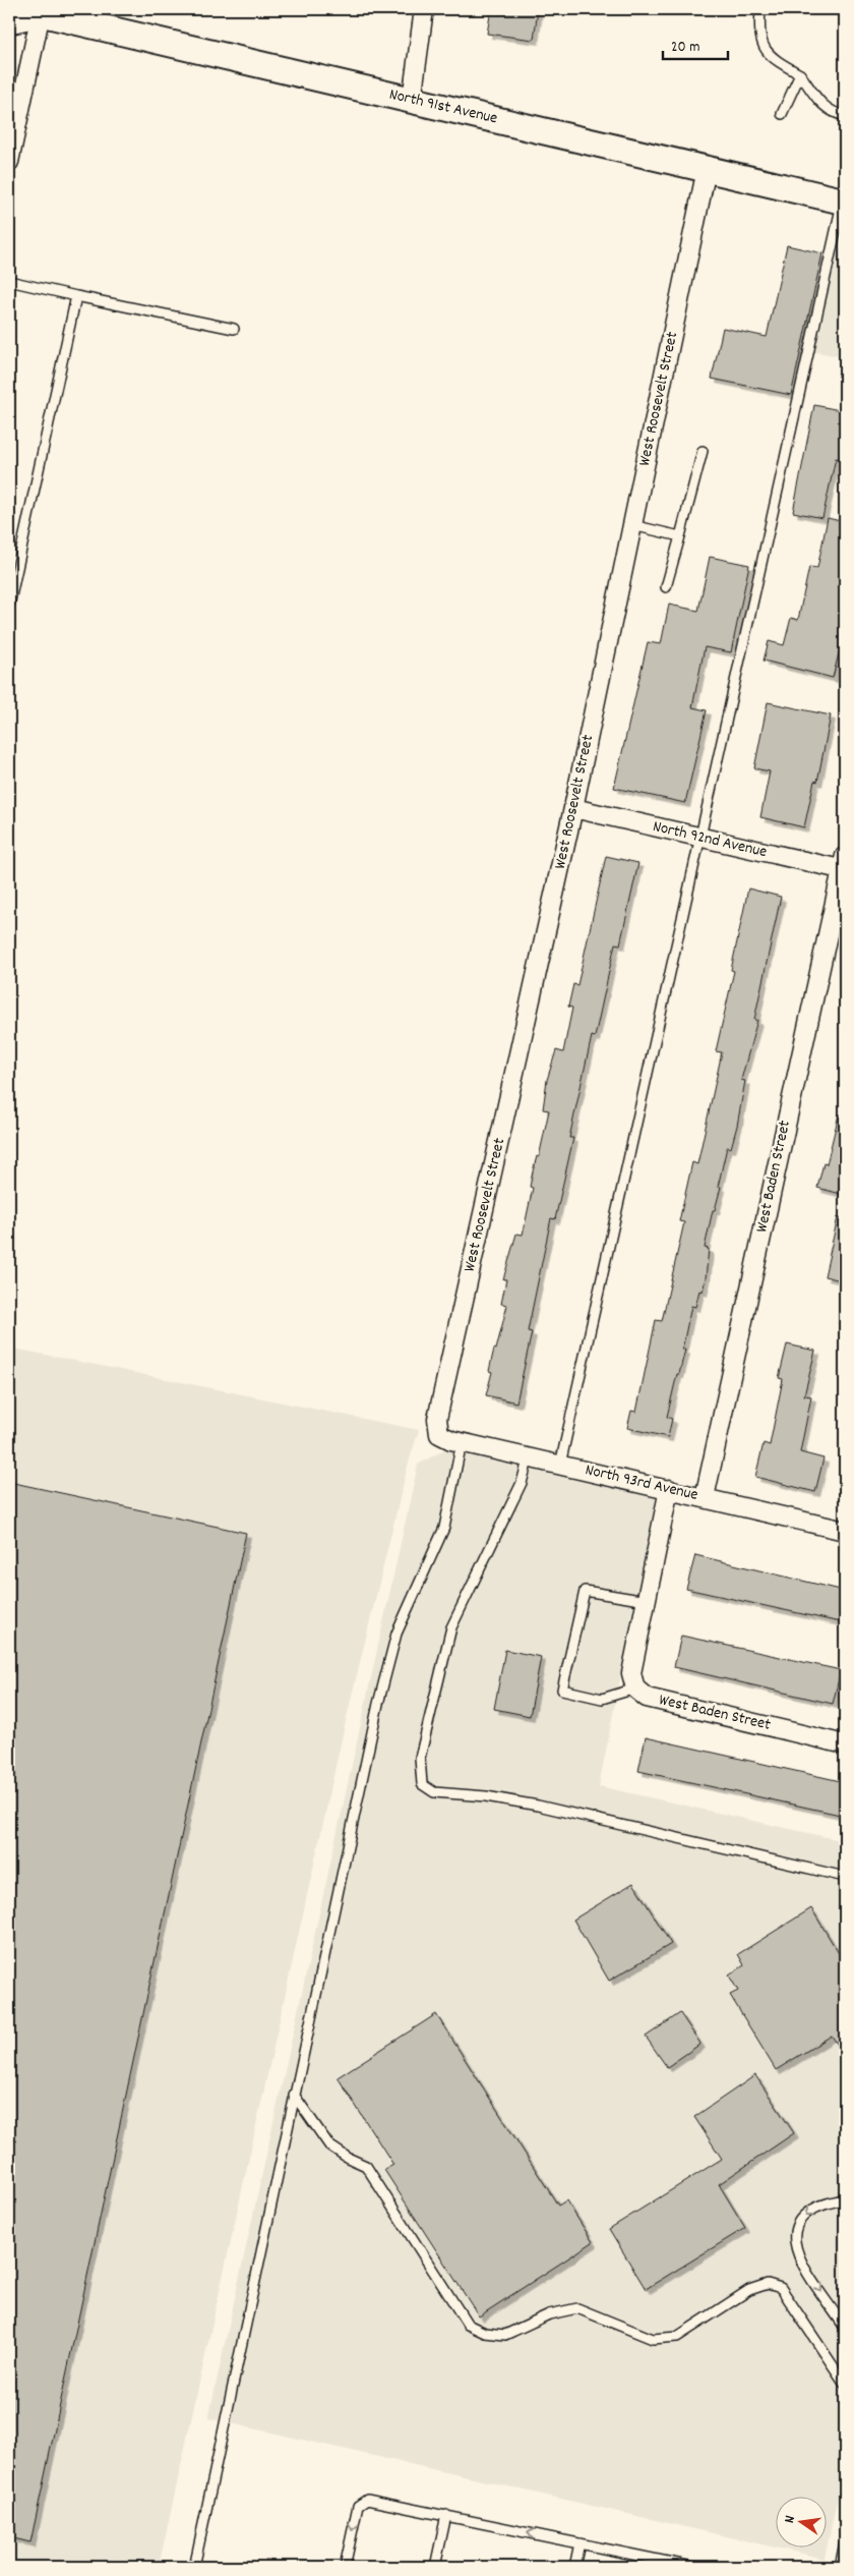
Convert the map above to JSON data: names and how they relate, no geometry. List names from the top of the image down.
{
  "streets": {
    "main road": ["North 91st Avenue"],
    "street": [
      "West Roosevelt Street",
      "North 92nd Avenue",
      "West Baden Street",
      "North 93rd Avenue"
    ]
  },
  "crossings": [
    ["North 91st Avenue", "West Roosevelt Street"],
    ["West Roosevelt Street", "North 92nd Avenue"],
    ["West Roosevelt Street", "North 93rd Avenue"],
    ["North 92nd Avenue", "West Baden Street"],
    ["West Baden Street", "North 93rd Avenue"]
  ],
  "scale_bar": "20 m",
  "north": "left"
}
